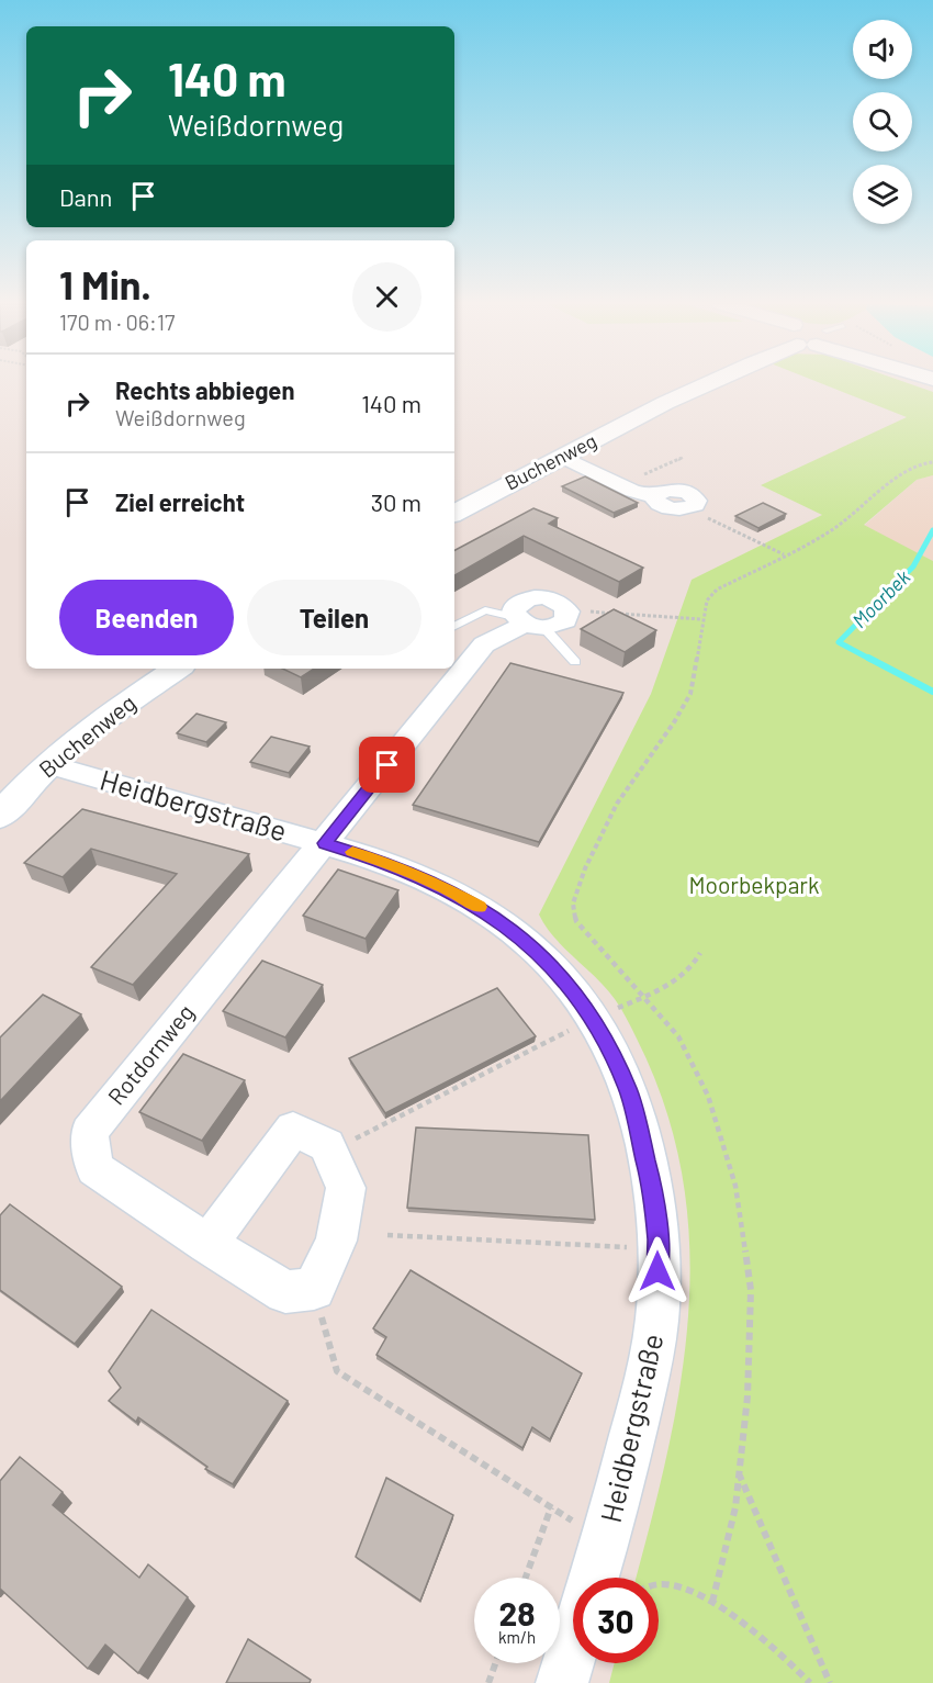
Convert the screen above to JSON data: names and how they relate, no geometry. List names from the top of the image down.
{
  "streets": {
    "street": ["Buchenweg", "Heidbergstraße", "Rotdornweg"]
  },
  "crossings": [
    ["Buchenweg", "Heidbergstraße"],
    ["Heidbergstraße", "Rotdornweg"]
  ],
  "water": ["Moorbek"],
  "parks": ["Moorbekpark"],
  "page": {
    "turn": ["140 m", "Weißdornweg"],
    "then": "Dann",
    "heading": ["1 Min.", "170 m · 06:17"],
    "list": [
      {
        "name": "Rechts abbiegen",
        "note": "Weißdornweg",
        "value": "140 m"
      },
      {
        "name": "Ziel erreicht",
        "value": "30 m"
      }
    ],
    "buttons": ["Beenden", "Teilen"],
    "speed": "28 km/h",
    "limit": "30"
  }
}
